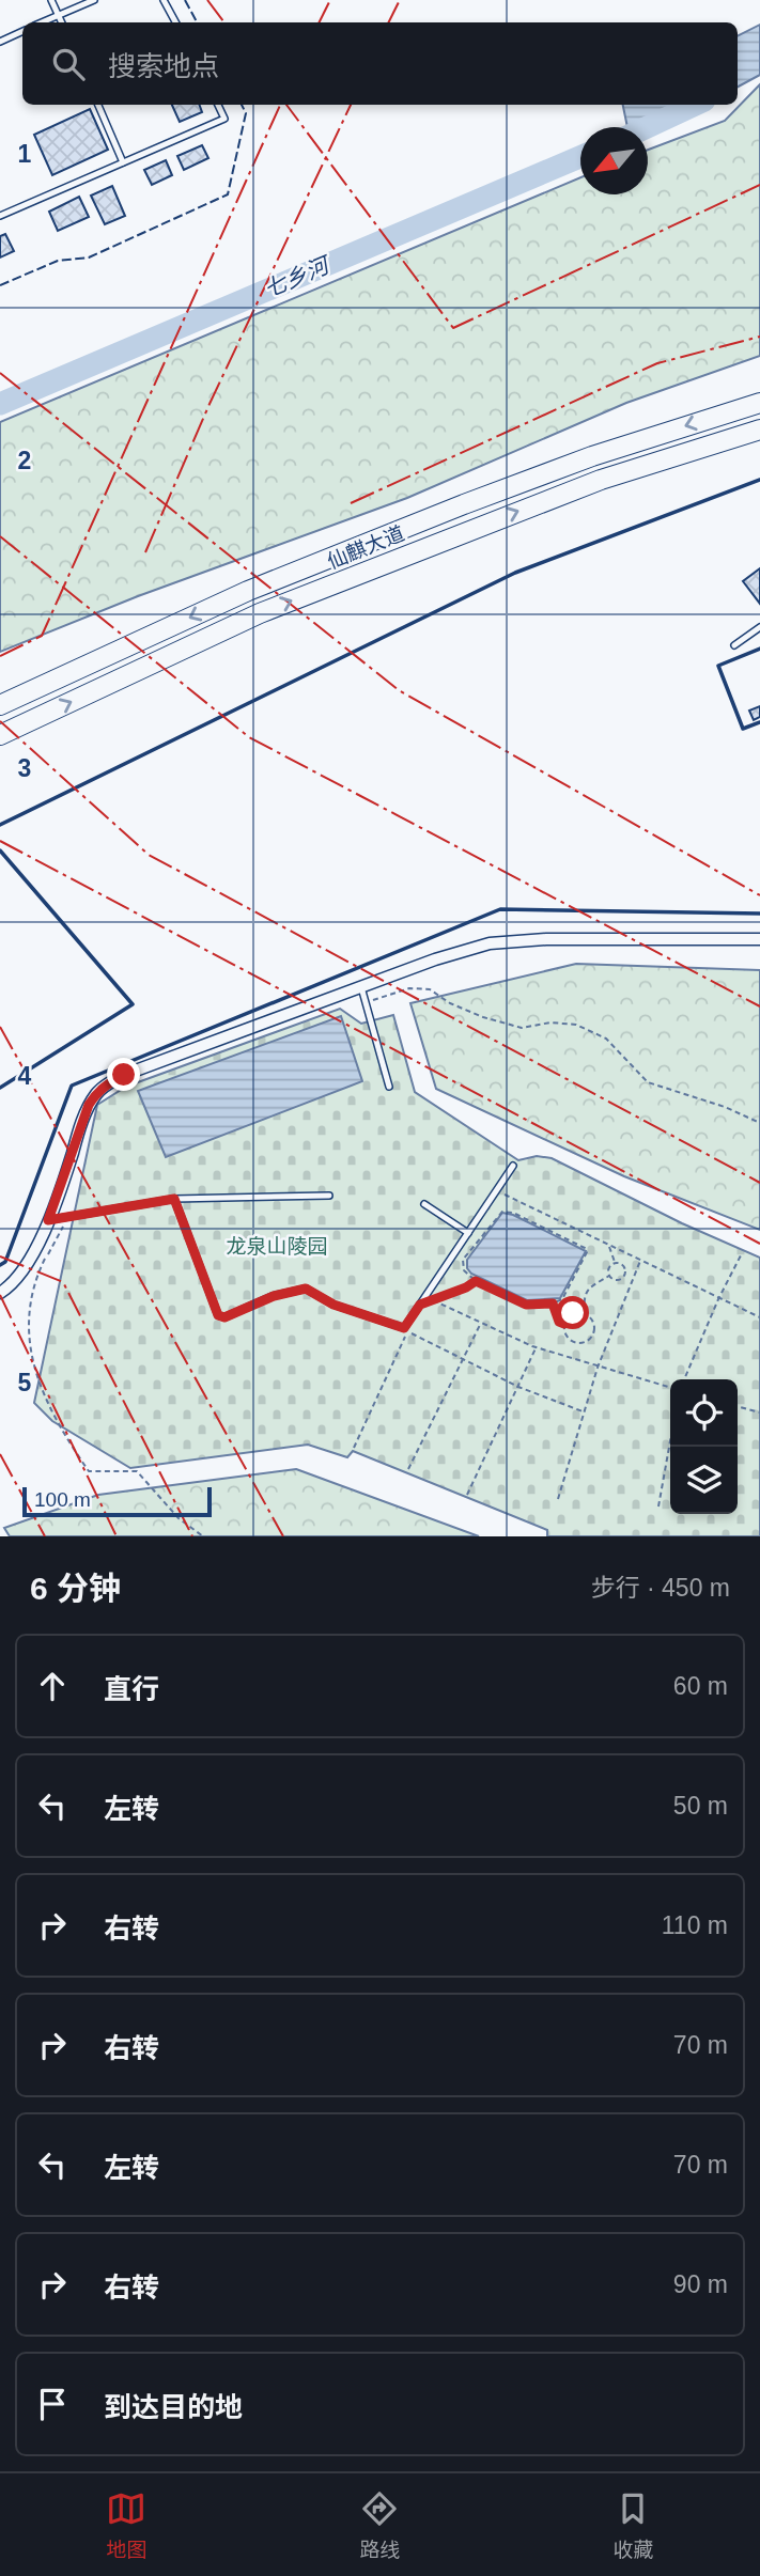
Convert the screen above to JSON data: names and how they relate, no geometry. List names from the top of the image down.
{
  "streets": {
    "main road": ["仙麒大道"]
  },
  "water": ["七乡河"],
  "parks": ["龙泉山陵园"],
  "scale_bar": "100 m",
  "north": "bottom left",
  "page": {
    "search": "搜索地点",
    "scale": "100 m",
    "heading": ["6 分钟", "步行 · 450 m"],
    "list": [
      ["直行", "60 m"],
      ["左转", "50 m"],
      ["右转", "110 m"],
      ["右转", "70 m"],
      ["左转", "70 m"],
      ["右转", "90 m"],
      "到达目的地"
    ],
    "nav": ["地图", "路线", "收藏"]
  },
  "grid": {
    "rows": [
      "1",
      "2",
      "3",
      "4",
      "5"
    ]
  }
}
